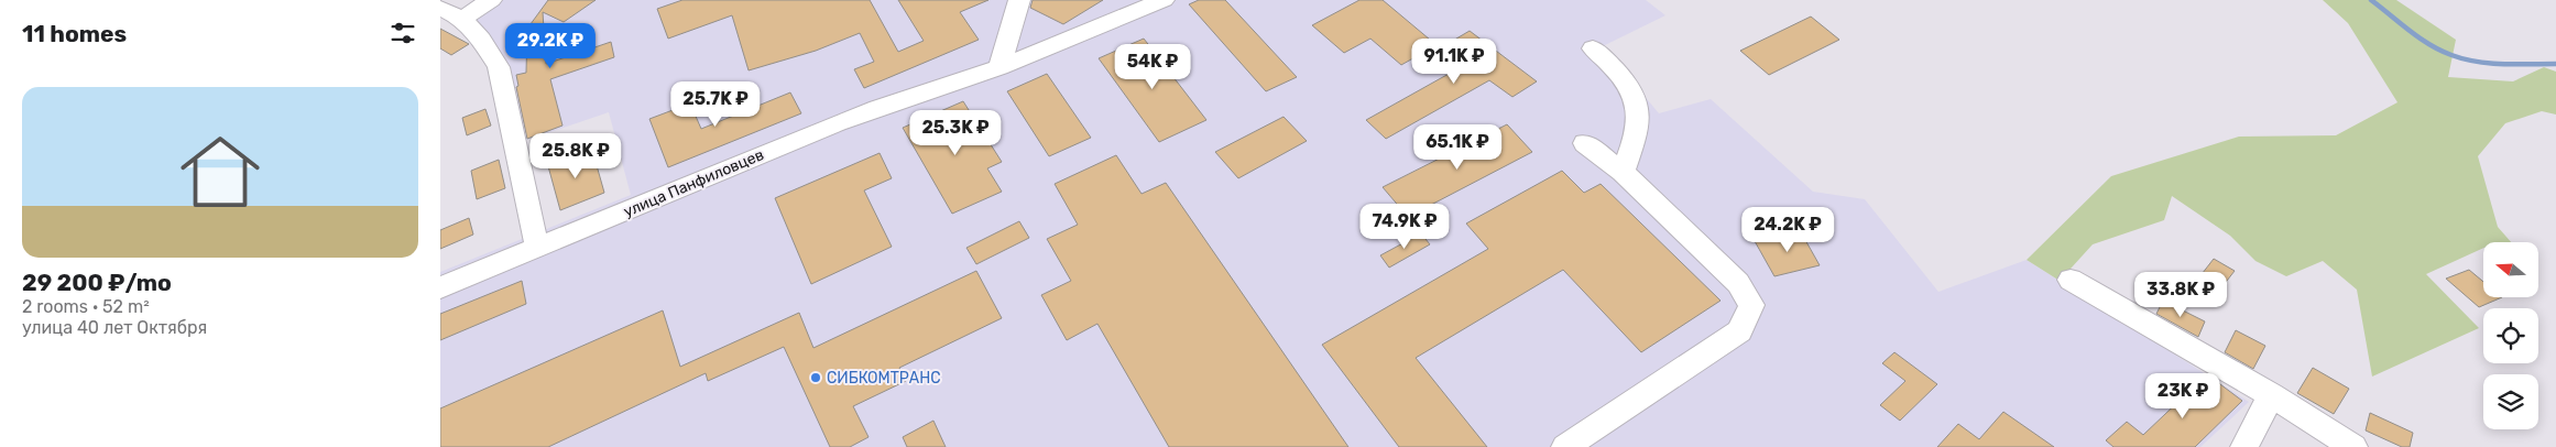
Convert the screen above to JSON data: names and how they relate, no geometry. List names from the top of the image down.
{
  "streets": {
    "street": ["улица Панфиловцев"]
  },
  "places": ["СИБКОМТРАНС"],
  "north": "left",
  "page": {
    "heading": "11 homes",
    "price": [
      "29.2K ₽",
      "91.1K ₽",
      "54K ₽",
      "25.7K ₽",
      "25.3K ₽",
      "65.1K ₽",
      "25.8K ₽",
      "74.9K ₽",
      "24.2K ₽",
      "33.8K ₽",
      "23K ₽"
    ],
    "list": [
      {
        "name": "29 200 ₽/mo",
        "note": "2 rooms · 52 m² · улица 40 лет Октября"
      }
    ]
  }
}
